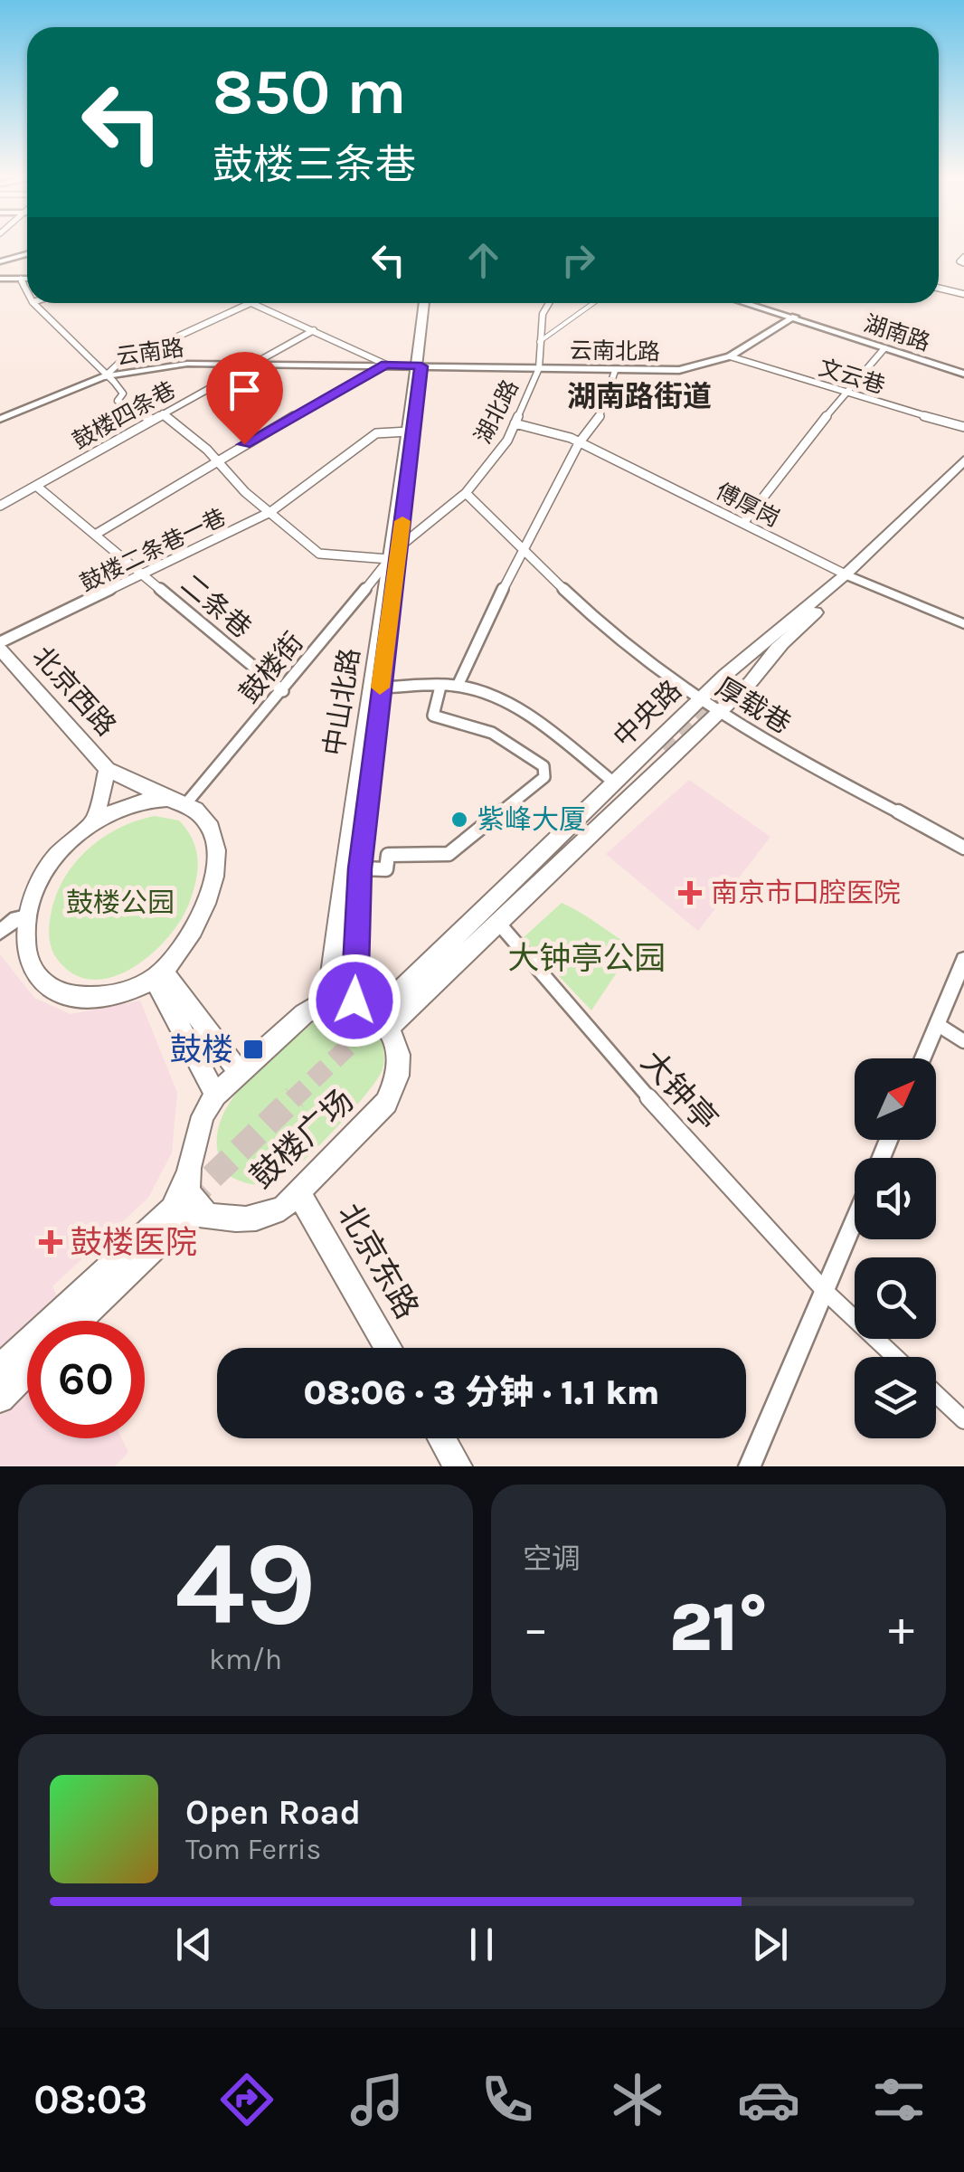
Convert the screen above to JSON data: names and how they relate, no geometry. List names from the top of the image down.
{
  "streets": {
    "main road": [
      "湖南路",
      "北京西路",
      "中山北路",
      "中央路",
      "鼓楼广场",
      "北京东路"
    ],
    "street": [
      "云南北路",
      "云南路",
      "文云巷",
      "湖北路",
      "鼓楼四条巷",
      "傅厚岗",
      "鼓楼二条巷一巷",
      "二条巷",
      "鼓楼街",
      "厚载巷",
      "大钟亭"
    ]
  },
  "crossings": [
    ["湖南路", "云南北路"],
    ["云南北路", "云南路"],
    ["云南北路", "文云巷"],
    ["云南北路", "湖北路"],
    ["云南北路", "中山北路"],
    ["云南路", "鼓楼四条巷"],
    ["云南路", "中山北路"],
    ["湖北路", "傅厚岗"],
    ["湖北路", "鼓楼街"],
    ["湖北路", "中山北路"],
    ["湖北路", "厚载巷"],
    ["鼓楼四条巷", "二条巷"],
    ["傅厚岗", "中央路"],
    ["鼓楼二条巷一巷", "二条巷"],
    ["鼓楼二条巷一巷", "北京西路"],
    ["鼓楼二条巷一巷", "中山北路"],
    ["二条巷", "鼓楼街"],
    ["鼓楼街", "北京西路"],
    ["鼓楼街", "中山北路"],
    ["厚载巷", "中央路"],
    ["中央路", "大钟亭"],
    ["中央路", "鼓楼广场"],
    ["鼓楼广场", "北京东路"]
  ],
  "districts": ["湖南路街道"],
  "parks": ["鼓楼公园", "大钟亭公园"],
  "places": {
    "other": ["紫峰大厦"],
    "health": ["南京市口腔医院", "鼓楼医院"],
    "transit": ["鼓楼"]
  },
  "north": "top right",
  "page": {
    "turn": ["850 m", "鼓楼三条巷"],
    "limit": "60",
    "trip": "08:06 · 3 分钟 · 1.1 km",
    "tile": [
      ["49", "km/h"],
      "空调"
    ],
    "heat": ["−", "21°", "+"],
    "song": ["Open Road", "Tom Ferris"],
    "tabs": "08:03"
  }
}
